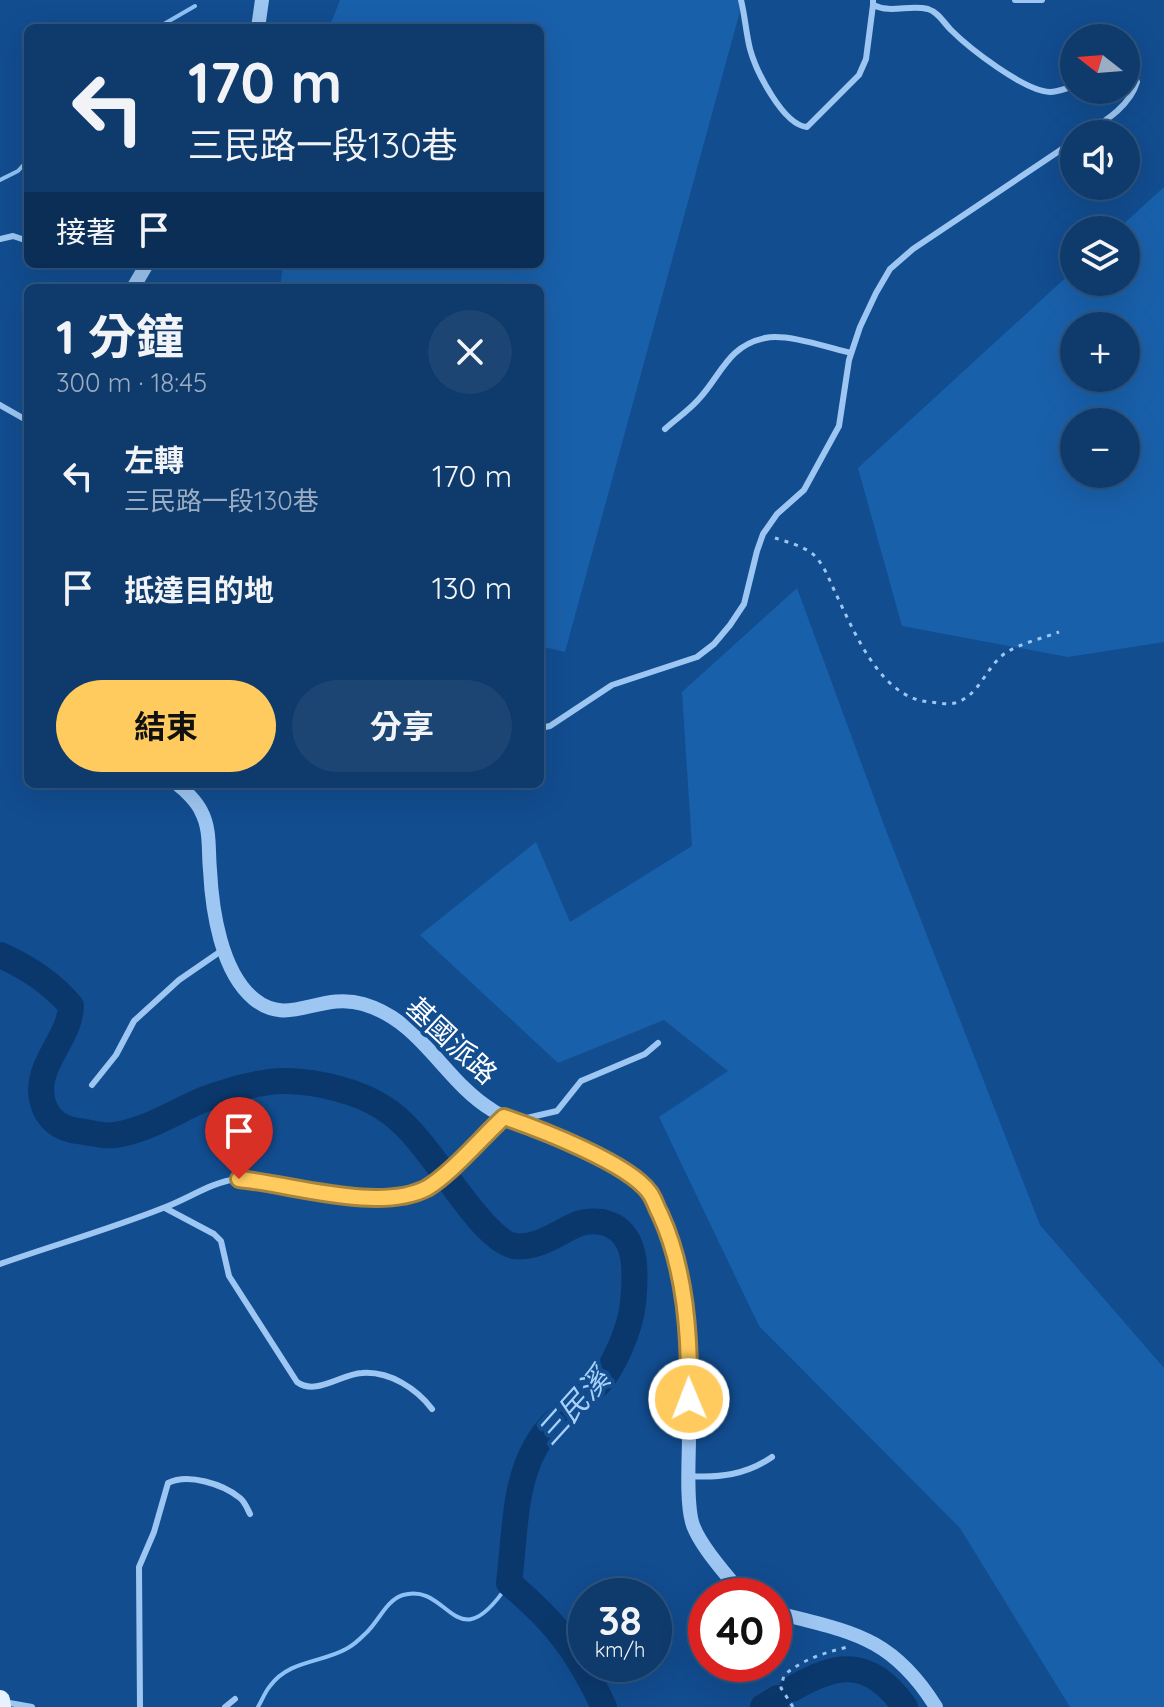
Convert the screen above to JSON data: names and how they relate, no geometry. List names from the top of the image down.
{
  "streets": {
    "street": ["基國派路"]
  },
  "water": ["三民溪"],
  "north": "left",
  "page": {
    "map_buttons": ["+", "−"],
    "turn": ["170 m", "三民路一段130巷"],
    "then": "接著",
    "heading": ["1 分鐘", "300 m · 18:45"],
    "list": [
      {
        "name": "左轉",
        "note": "三民路一段130巷",
        "value": "170 m"
      },
      {
        "name": "抵達目的地",
        "value": "130 m"
      }
    ],
    "buttons": ["結束", "分享"],
    "speed": "38 km/h",
    "limit": "40"
  }
}
